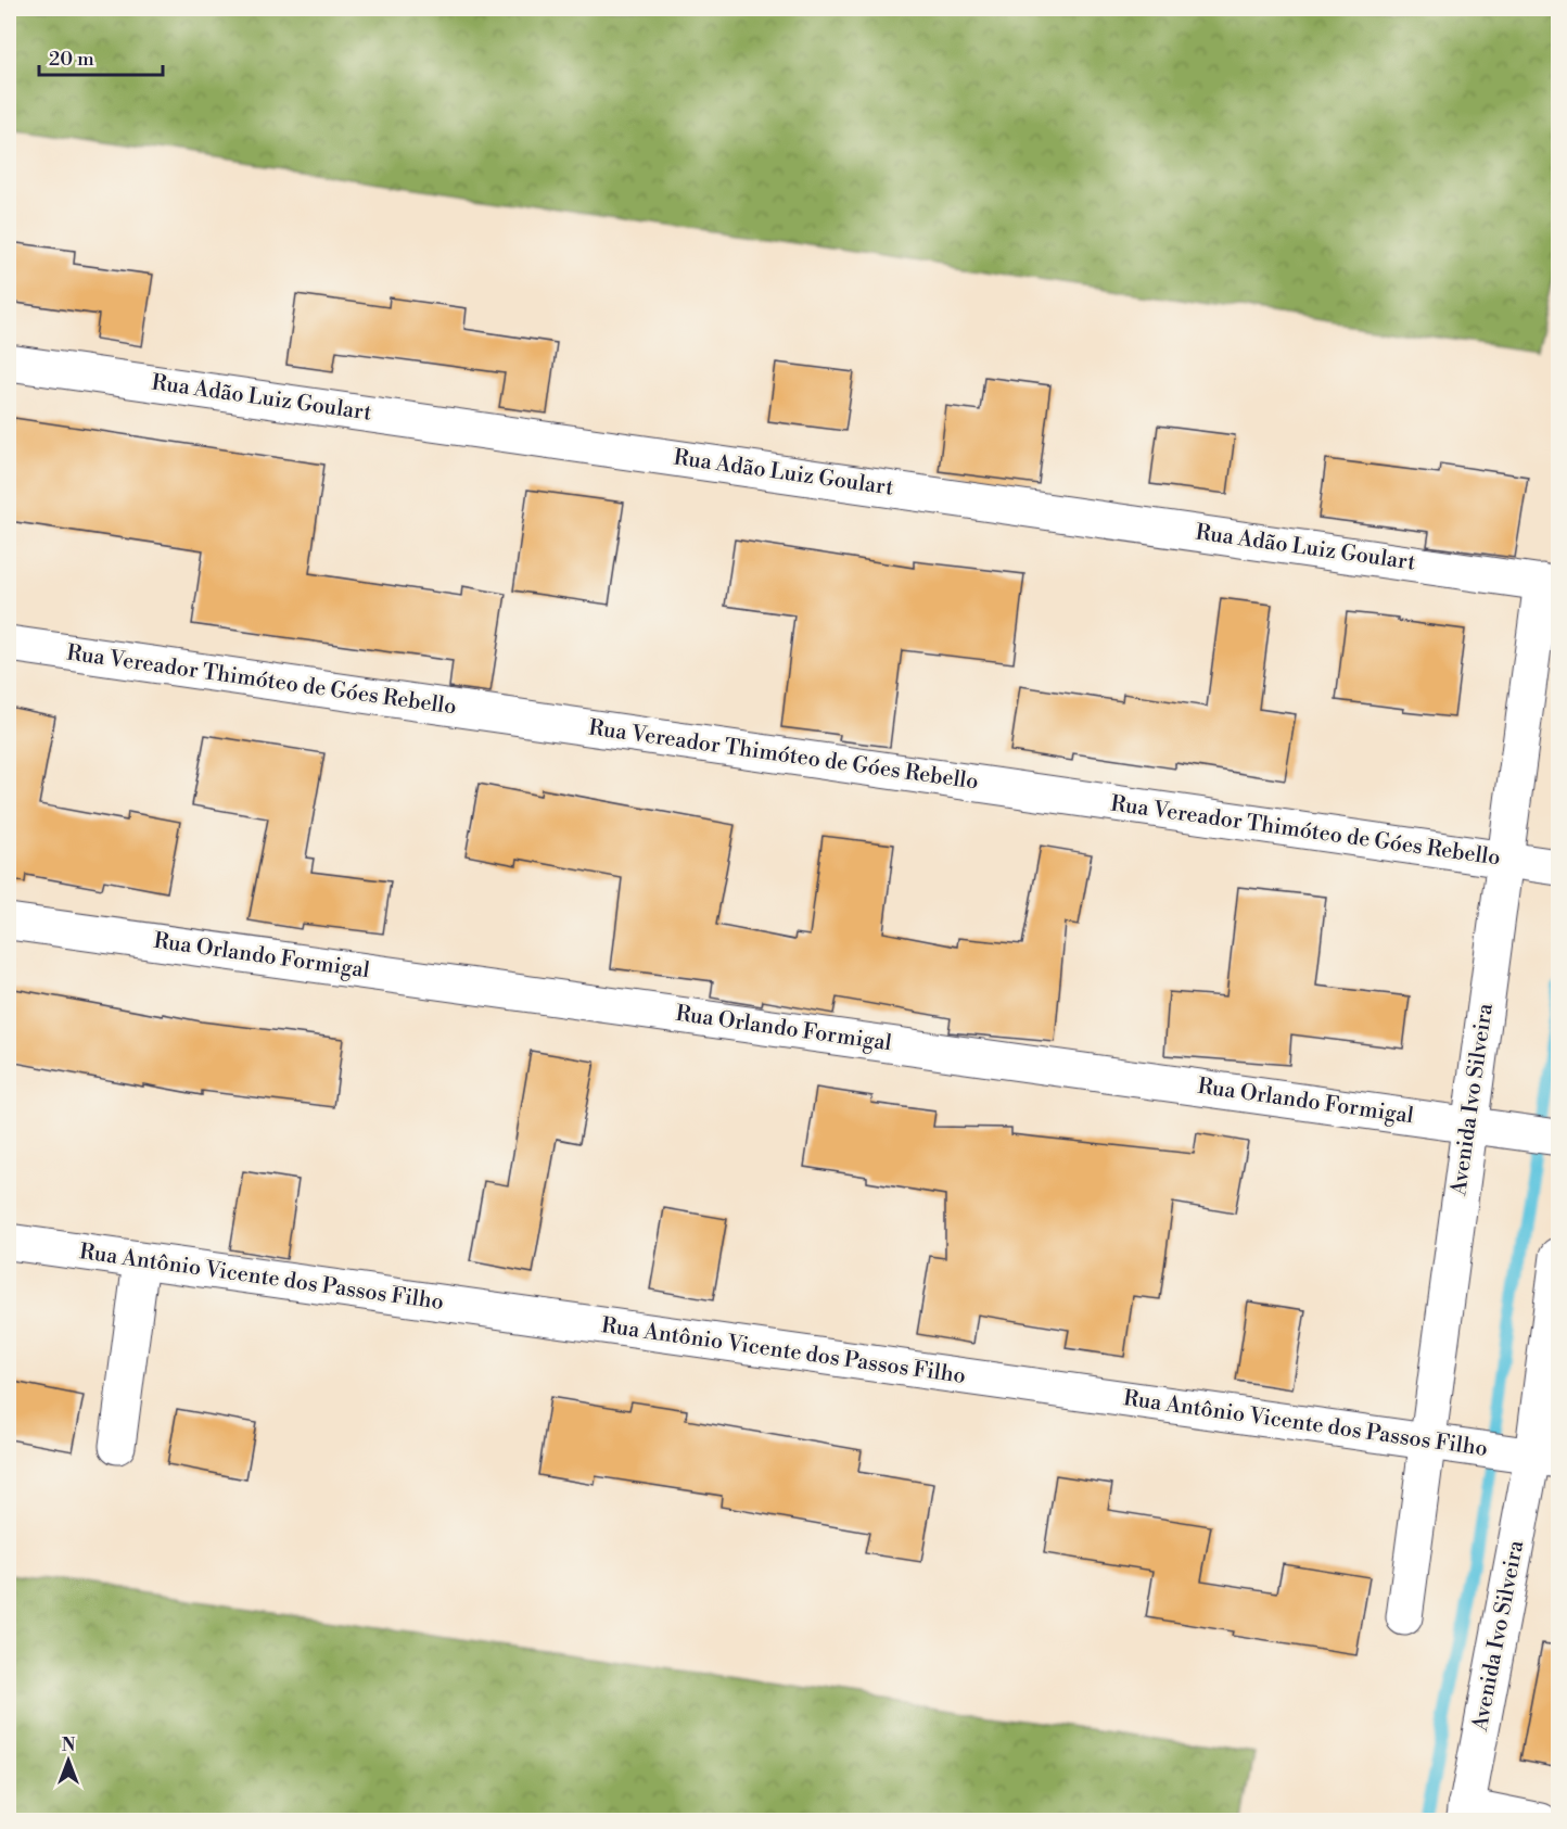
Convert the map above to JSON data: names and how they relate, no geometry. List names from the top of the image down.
{
  "streets": {
    "street": [
      "Rua Adão Luiz Goulart",
      "Rua Vereador Thimóteo de Góes Rebello",
      "Rua Orlando Formigal",
      "Avenida Ivo Silveira",
      "Rua Antônio Vicente dos Passos Filho"
    ]
  },
  "crossings": [
    ["Rua Adão Luiz Goulart", "Avenida Ivo Silveira"],
    ["Rua Vereador Thimóteo de Góes Rebello", "Avenida Ivo Silveira"],
    ["Rua Orlando Formigal", "Avenida Ivo Silveira"],
    ["Avenida Ivo Silveira", "Rua Antônio Vicente dos Passos Filho"]
  ],
  "scale_bar": "20 m",
  "north": "top"
}
